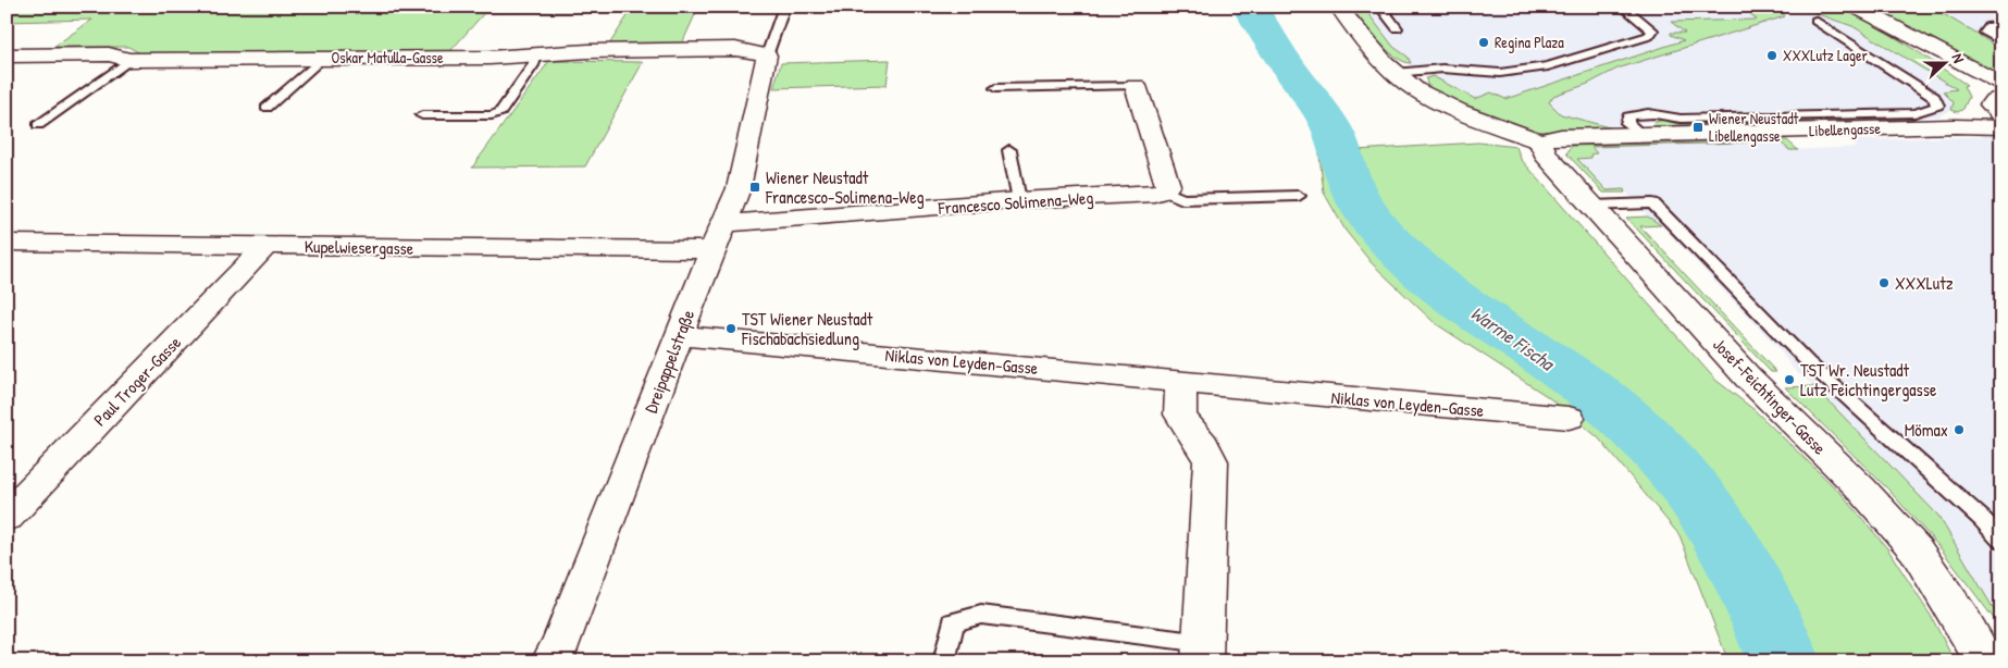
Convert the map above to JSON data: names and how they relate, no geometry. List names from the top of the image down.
{
  "streets": {
    "street": [
      "Oskar Matulla-Gasse",
      "Libellengasse",
      "Francesco Solimena-Weg",
      "Kupelwiesergasse",
      "Dreipappelstraße",
      "Niklas von Leyden-Gasse",
      "Paul Troger-Gasse",
      "Josef-Feichtinger-Gasse"
    ]
  },
  "crossings": [
    ["Oskar Matulla-Gasse", "Dreipappelstraße"],
    ["Libellengasse", "Josef-Feichtinger-Gasse"],
    ["Francesco Solimena-Weg", "Kupelwiesergasse"],
    ["Francesco Solimena-Weg", "Dreipappelstraße"],
    ["Kupelwiesergasse", "Dreipappelstraße"],
    ["Kupelwiesergasse", "Paul Troger-Gasse"],
    ["Dreipappelstraße", "Niklas von Leyden-Gasse"]
  ],
  "water": ["Warme Fischa"],
  "places": {
    "other": [
      "Regina Plaza",
      "XXXLutz Lager",
      "XXXLutz",
      "TST Wiener Neustadt Fischabachsiedlung",
      "TST Wr. Neustadt Lutz Feichtingergasse",
      "Mömax"
    ],
    "transit": ["Wiener Neustadt Libellengasse", "Wiener Neustadt Francesco-Solimena-Weg"]
  },
  "north": "right"
}
